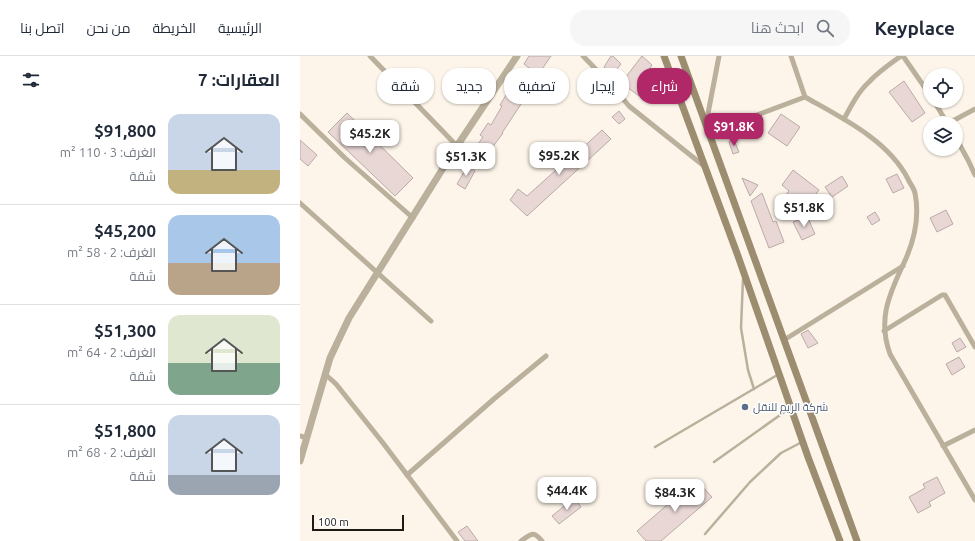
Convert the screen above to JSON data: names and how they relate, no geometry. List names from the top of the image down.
{
  "places": ["شركة الريم للنقل"],
  "scale_bar": "100 m",
  "page": {
    "header": "Keyplace",
    "search": "ابحث هنا",
    "nav": [
      "الرئيسية",
      "الخريطة",
      "من نحن",
      "اتصل بنا"
    ],
    "heading": "العقارات: 7",
    "chip": [
      "شراء",
      "إيجار",
      "تصفية",
      "جديد",
      "شقة"
    ],
    "list": [
      {
        "name": "$91,800",
        "note": "الغرف: 3 · 110 m² · شقة"
      },
      {
        "name": "$45,200",
        "note": "الغرف: 2 · 58 m² · شقة"
      },
      {
        "name": "$51,300",
        "note": "الغرف: 2 · 64 m² · شقة"
      },
      {
        "name": "$51,800",
        "note": "الغرف: 2 · 68 m² · شقة"
      }
    ],
    "price": [
      "$91.8K",
      "$45.2K",
      "$95.2K",
      "$51.3K",
      "$51.8K",
      "$44.4K",
      "$84.3K"
    ],
    "scale": "100 m"
  }
}
